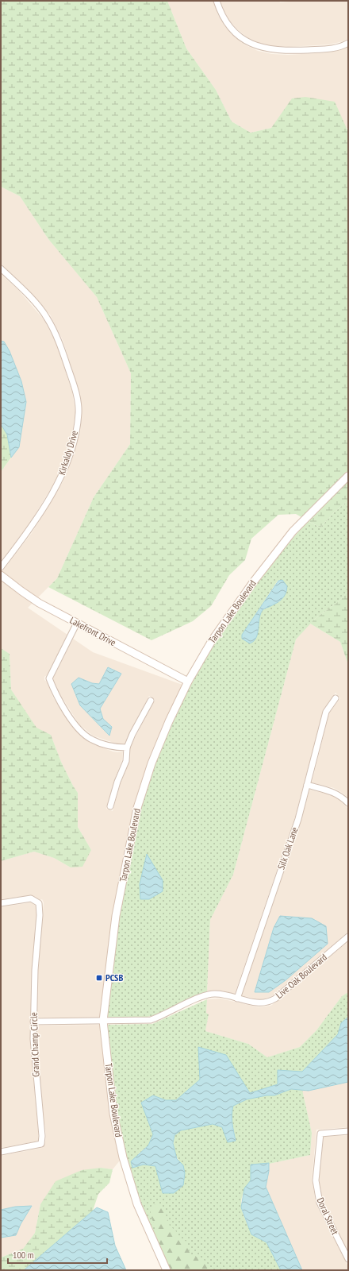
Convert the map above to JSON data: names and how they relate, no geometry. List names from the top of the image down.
{
  "streets": {
    "street": [
      "Kirkaldy Drive",
      "Tarpon Lake Boulevard",
      "Lakefront Drive",
      "Silk Oak Lane",
      "Live Oak Boulevard",
      "Grand Champ Circle",
      "Doral Street"
    ]
  },
  "crossings": [
    ["Tarpon Lake Boulevard", "Lakefront Drive"],
    ["Tarpon Lake Boulevard", "Live Oak Boulevard"],
    ["Silk Oak Lane", "Live Oak Boulevard"],
    ["Live Oak Boulevard", "Grand Champ Circle"]
  ],
  "places": {
    "transit": ["PCSB"]
  },
  "scale_bar": "100 m"
}
